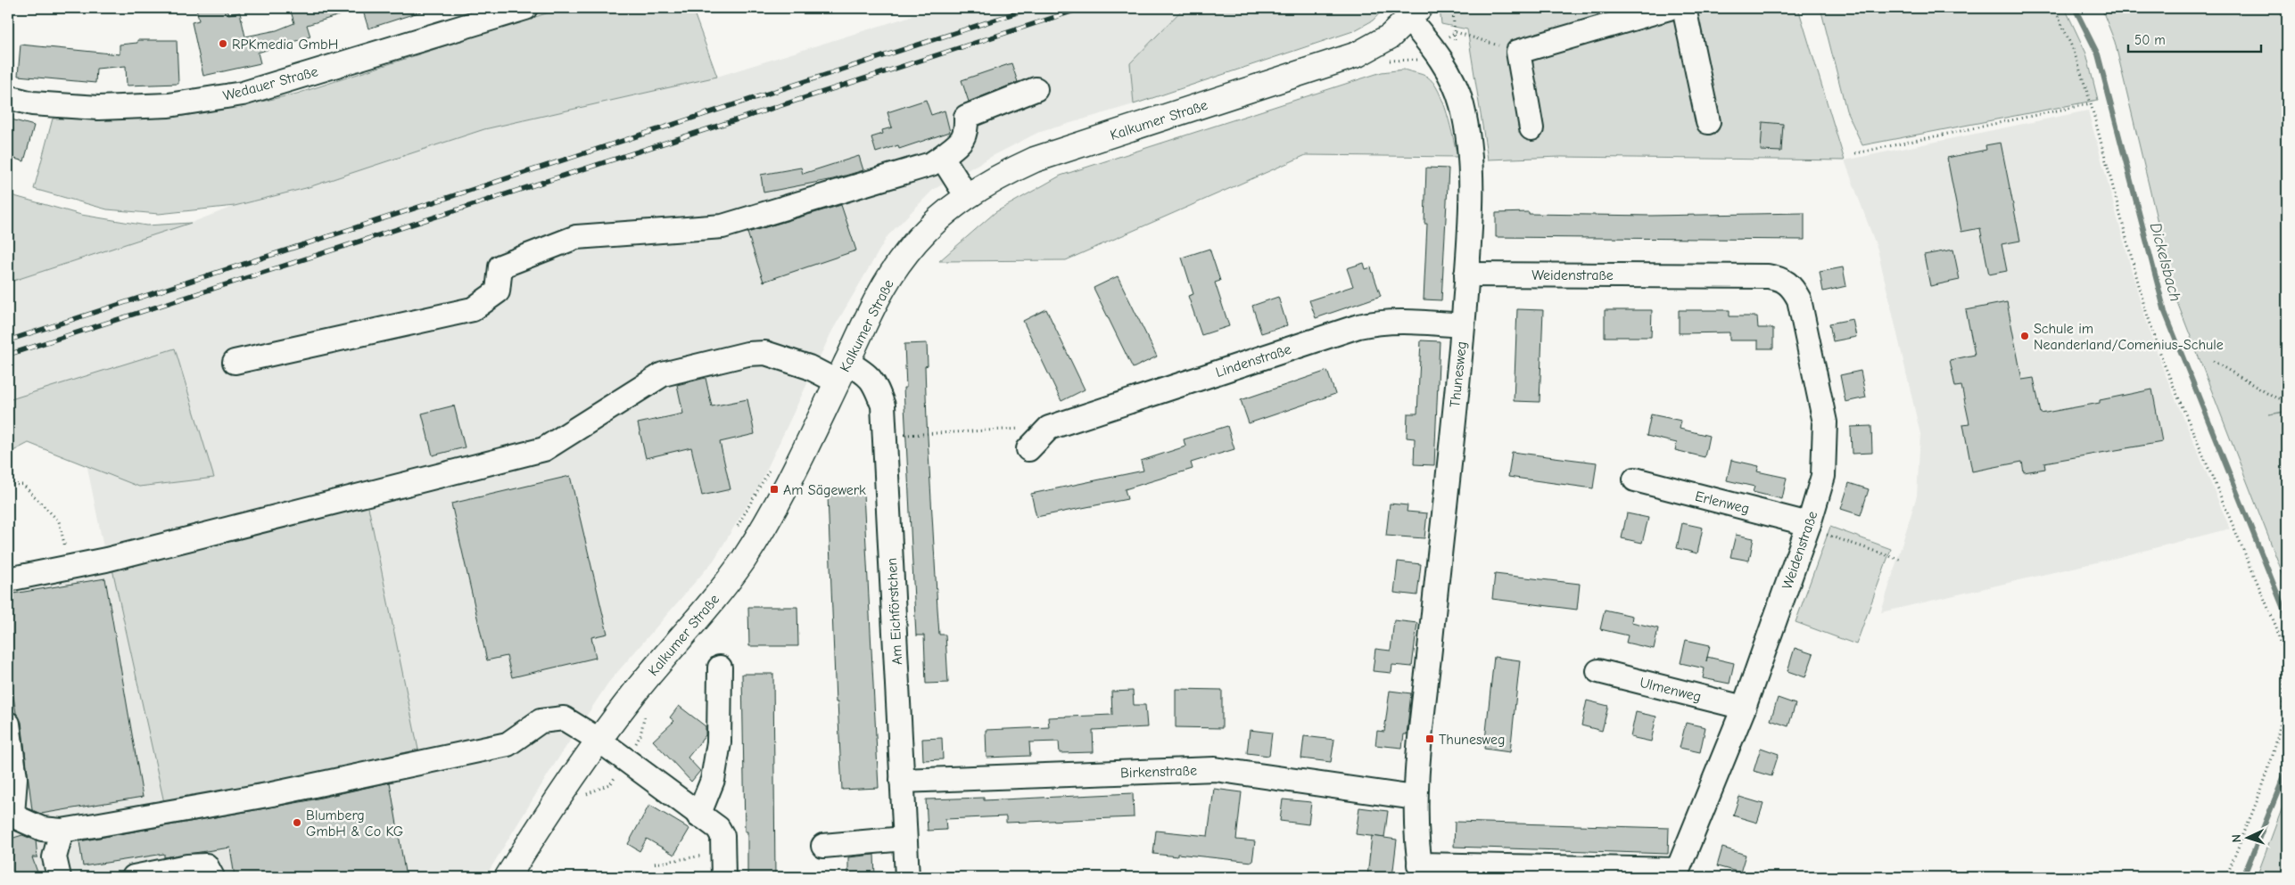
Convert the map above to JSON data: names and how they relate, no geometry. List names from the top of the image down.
{
  "streets": {
    "main road": ["Kalkumer Straße"],
    "street": [
      "Wedauer Straße",
      "Weidenstraße",
      "Lindenstraße",
      "Thunesweg",
      "Erlenweg",
      "Am Eichförstchen",
      "Ulmenweg",
      "Birkenstraße"
    ]
  },
  "crossings": [
    ["Kalkumer Straße", "Thunesweg"],
    ["Kalkumer Straße", "Am Eichförstchen"],
    ["Weidenstraße", "Thunesweg"],
    ["Weidenstraße", "Erlenweg"],
    ["Weidenstraße", "Ulmenweg"],
    ["Lindenstraße", "Thunesweg"],
    ["Thunesweg", "Birkenstraße"],
    ["Am Eichförstchen", "Birkenstraße"]
  ],
  "water": ["Dickelsbach"],
  "places": {
    "other": ["RPKmedia GmbH", "Schule im Neanderland/Comenius-Schule", "Blumberg GmbH & Co KG"],
    "transit": ["Am Sägewerk", "Thunesweg"]
  },
  "scale_bar": "50 m",
  "north": "left"
}
